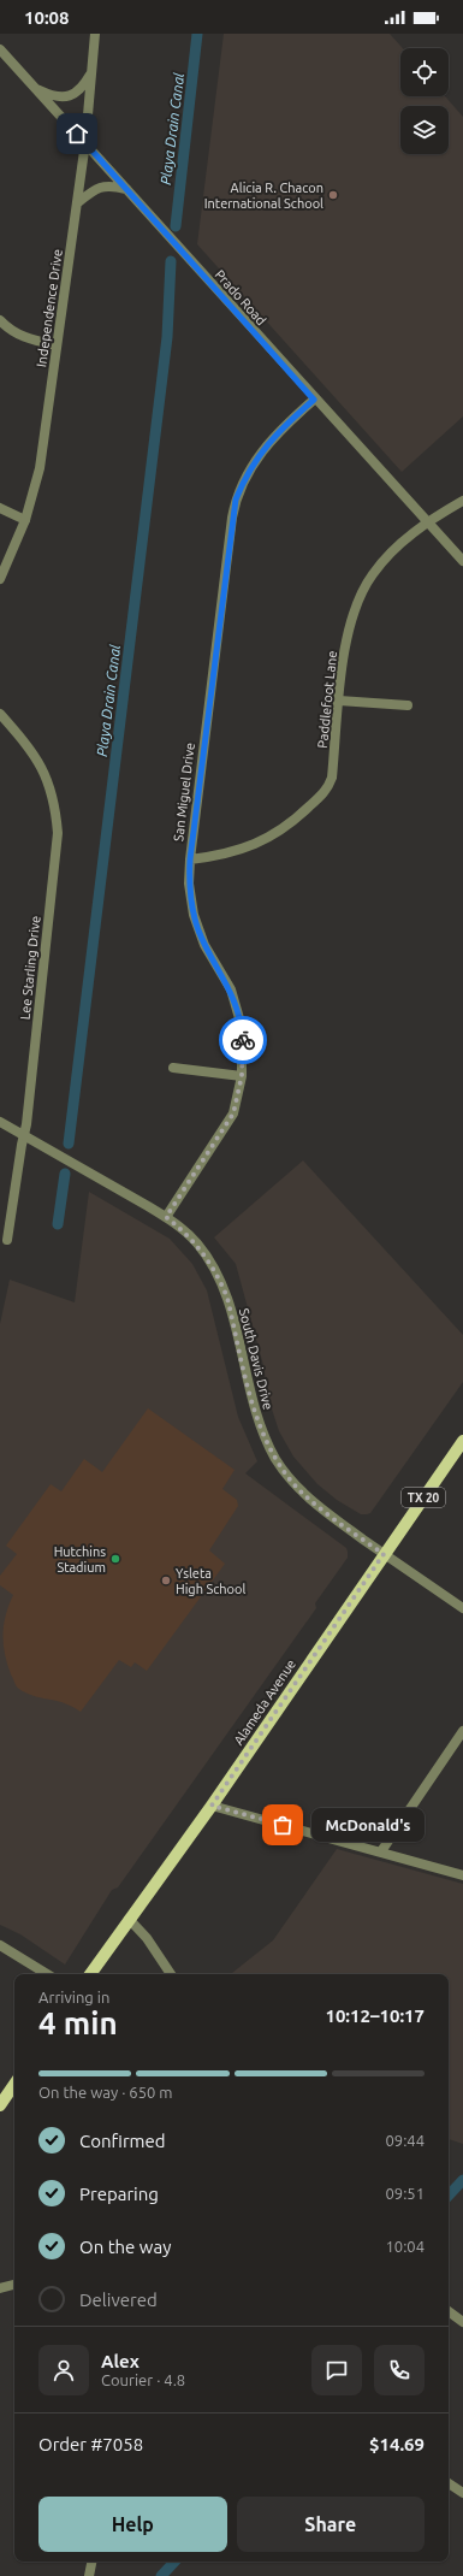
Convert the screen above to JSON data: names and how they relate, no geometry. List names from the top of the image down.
{
  "streets": {
    "main road": ["TX 20", "Alameda Avenue"],
    "street": [
      "Prado Road",
      "Independence Drive",
      "Paddlefoot Lane",
      "San Miguel Drive",
      "Lee Starling Drive",
      "South Davis Drive"
    ]
  },
  "crossings": [
    ["Prado Road", "Independence Drive"],
    ["Prado Road", "Paddlefoot Lane"],
    ["Prado Road", "San Miguel Drive"],
    ["Paddlefoot Lane", "San Miguel Drive"],
    ["San Miguel Drive", "South Davis Drive"],
    ["Lee Starling Drive", "South Davis Drive"],
    ["South Davis Drive", "Alameda Avenue"]
  ],
  "water": ["Playa Drain Canal"],
  "places": [
    "Alicia R. Chacon International School",
    "Hutchins Stadium",
    "Ysleta High School",
    "McDonald's"
  ],
  "page": {
    "status": "10:08",
    "bubble": "McDonald's",
    "heading": ["4 min", "Arriving in", "10:12–10:17"],
    "panel": [
      "Alex",
      "Courier · 4.8",
      "Order #7058",
      "$14.69"
    ],
    "bar": "On the way · 650 m",
    "list": [
      ["Confirmed", "09:44"],
      ["Preparing", "09:51"],
      ["On the way", "10:04"],
      "Delivered"
    ],
    "buttons": ["Help", "Share"]
  }
}
